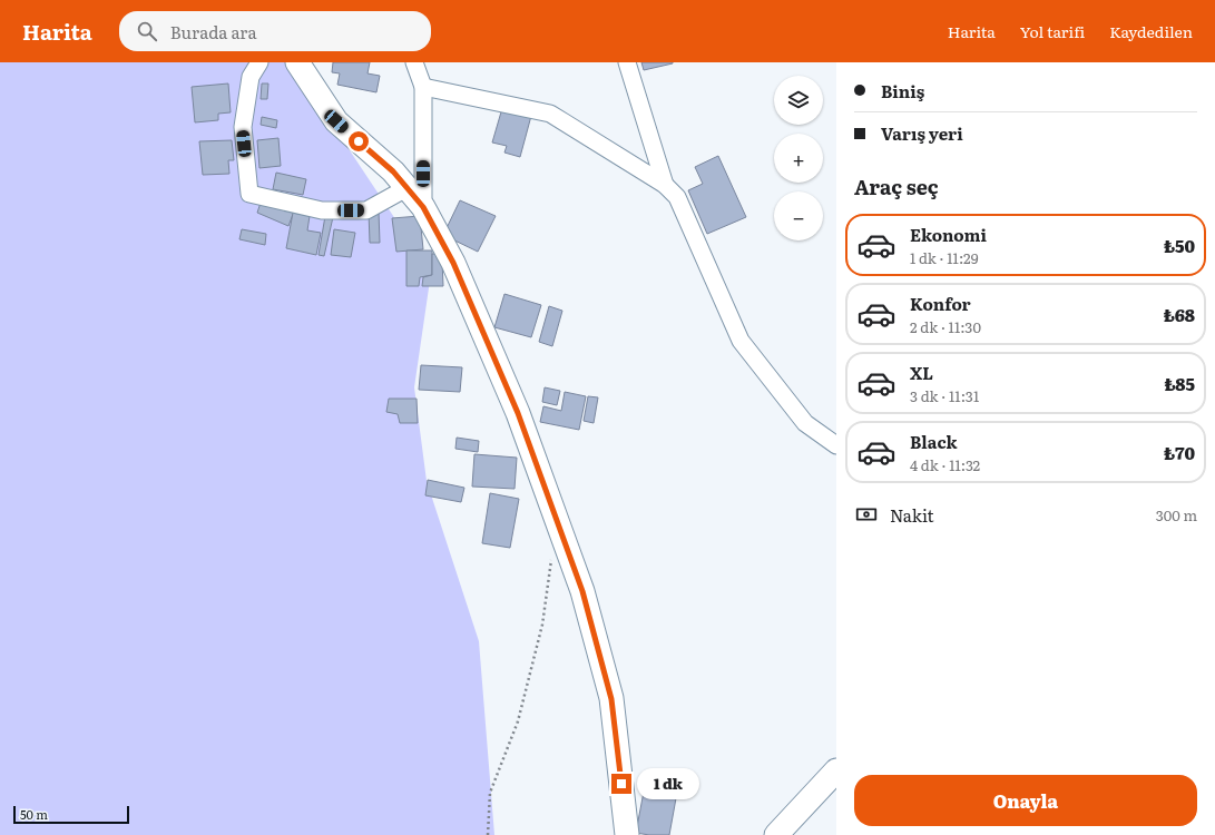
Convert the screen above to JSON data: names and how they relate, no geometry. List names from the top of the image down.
{
  "scale_bar": "50 m",
  "page": {
    "header": "Harita",
    "search": "Burada ara",
    "nav": ["Harita", "Yol tarifi", "Kaydedilen"],
    "banner": ["Biniş", "Varış yeri"],
    "map_buttons": ["+", "−"],
    "heading": "Araç seç",
    "list": [
      {
        "name": "Ekonomi",
        "note": "1 dk · 11:29",
        "value": "₺50"
      },
      {
        "name": "Konfor",
        "note": "2 dk · 11:30",
        "value": "₺68"
      },
      {
        "name": "XL",
        "note": "3 dk · 11:31",
        "value": "₺85"
      },
      {
        "name": "Black",
        "note": "4 dk · 11:32",
        "value": "₺70"
      }
    ],
    "pay": ["Nakit", "300 m"],
    "buttons": "Onayla",
    "bubble": "1 dk",
    "scale": "50 m"
  }
}
